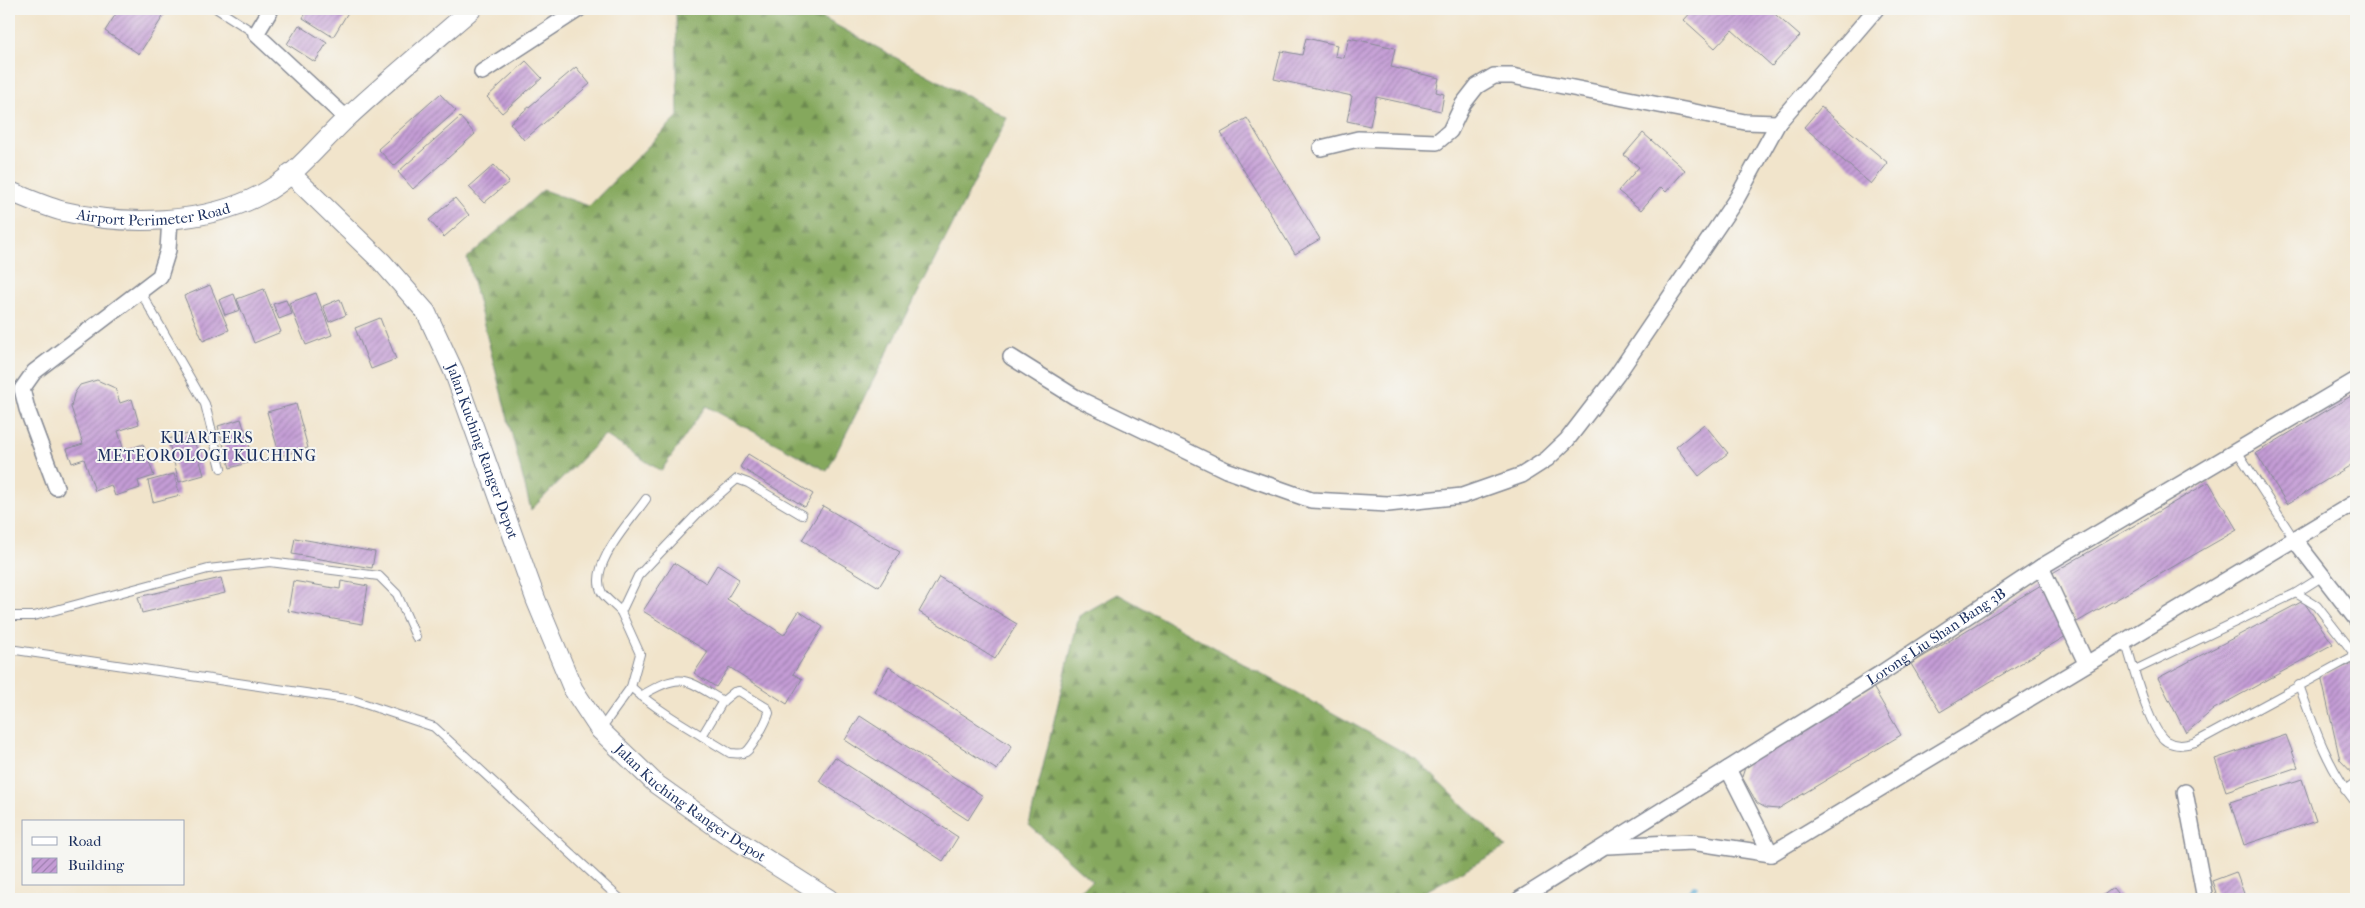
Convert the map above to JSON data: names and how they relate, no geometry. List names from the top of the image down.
{
  "streets": {
    "street": ["Airport Perimeter Road", "Jalan Kuching Ranger Depot", "Lorong Liu Shan Bang 3B"]
  },
  "crossings": [
    ["Airport Perimeter Road", "Jalan Kuching Ranger Depot"]
  ],
  "districts": ["KUARTERS METEOROLOGI KUCHING"],
  "legend": ["Road", "Building"]
}
